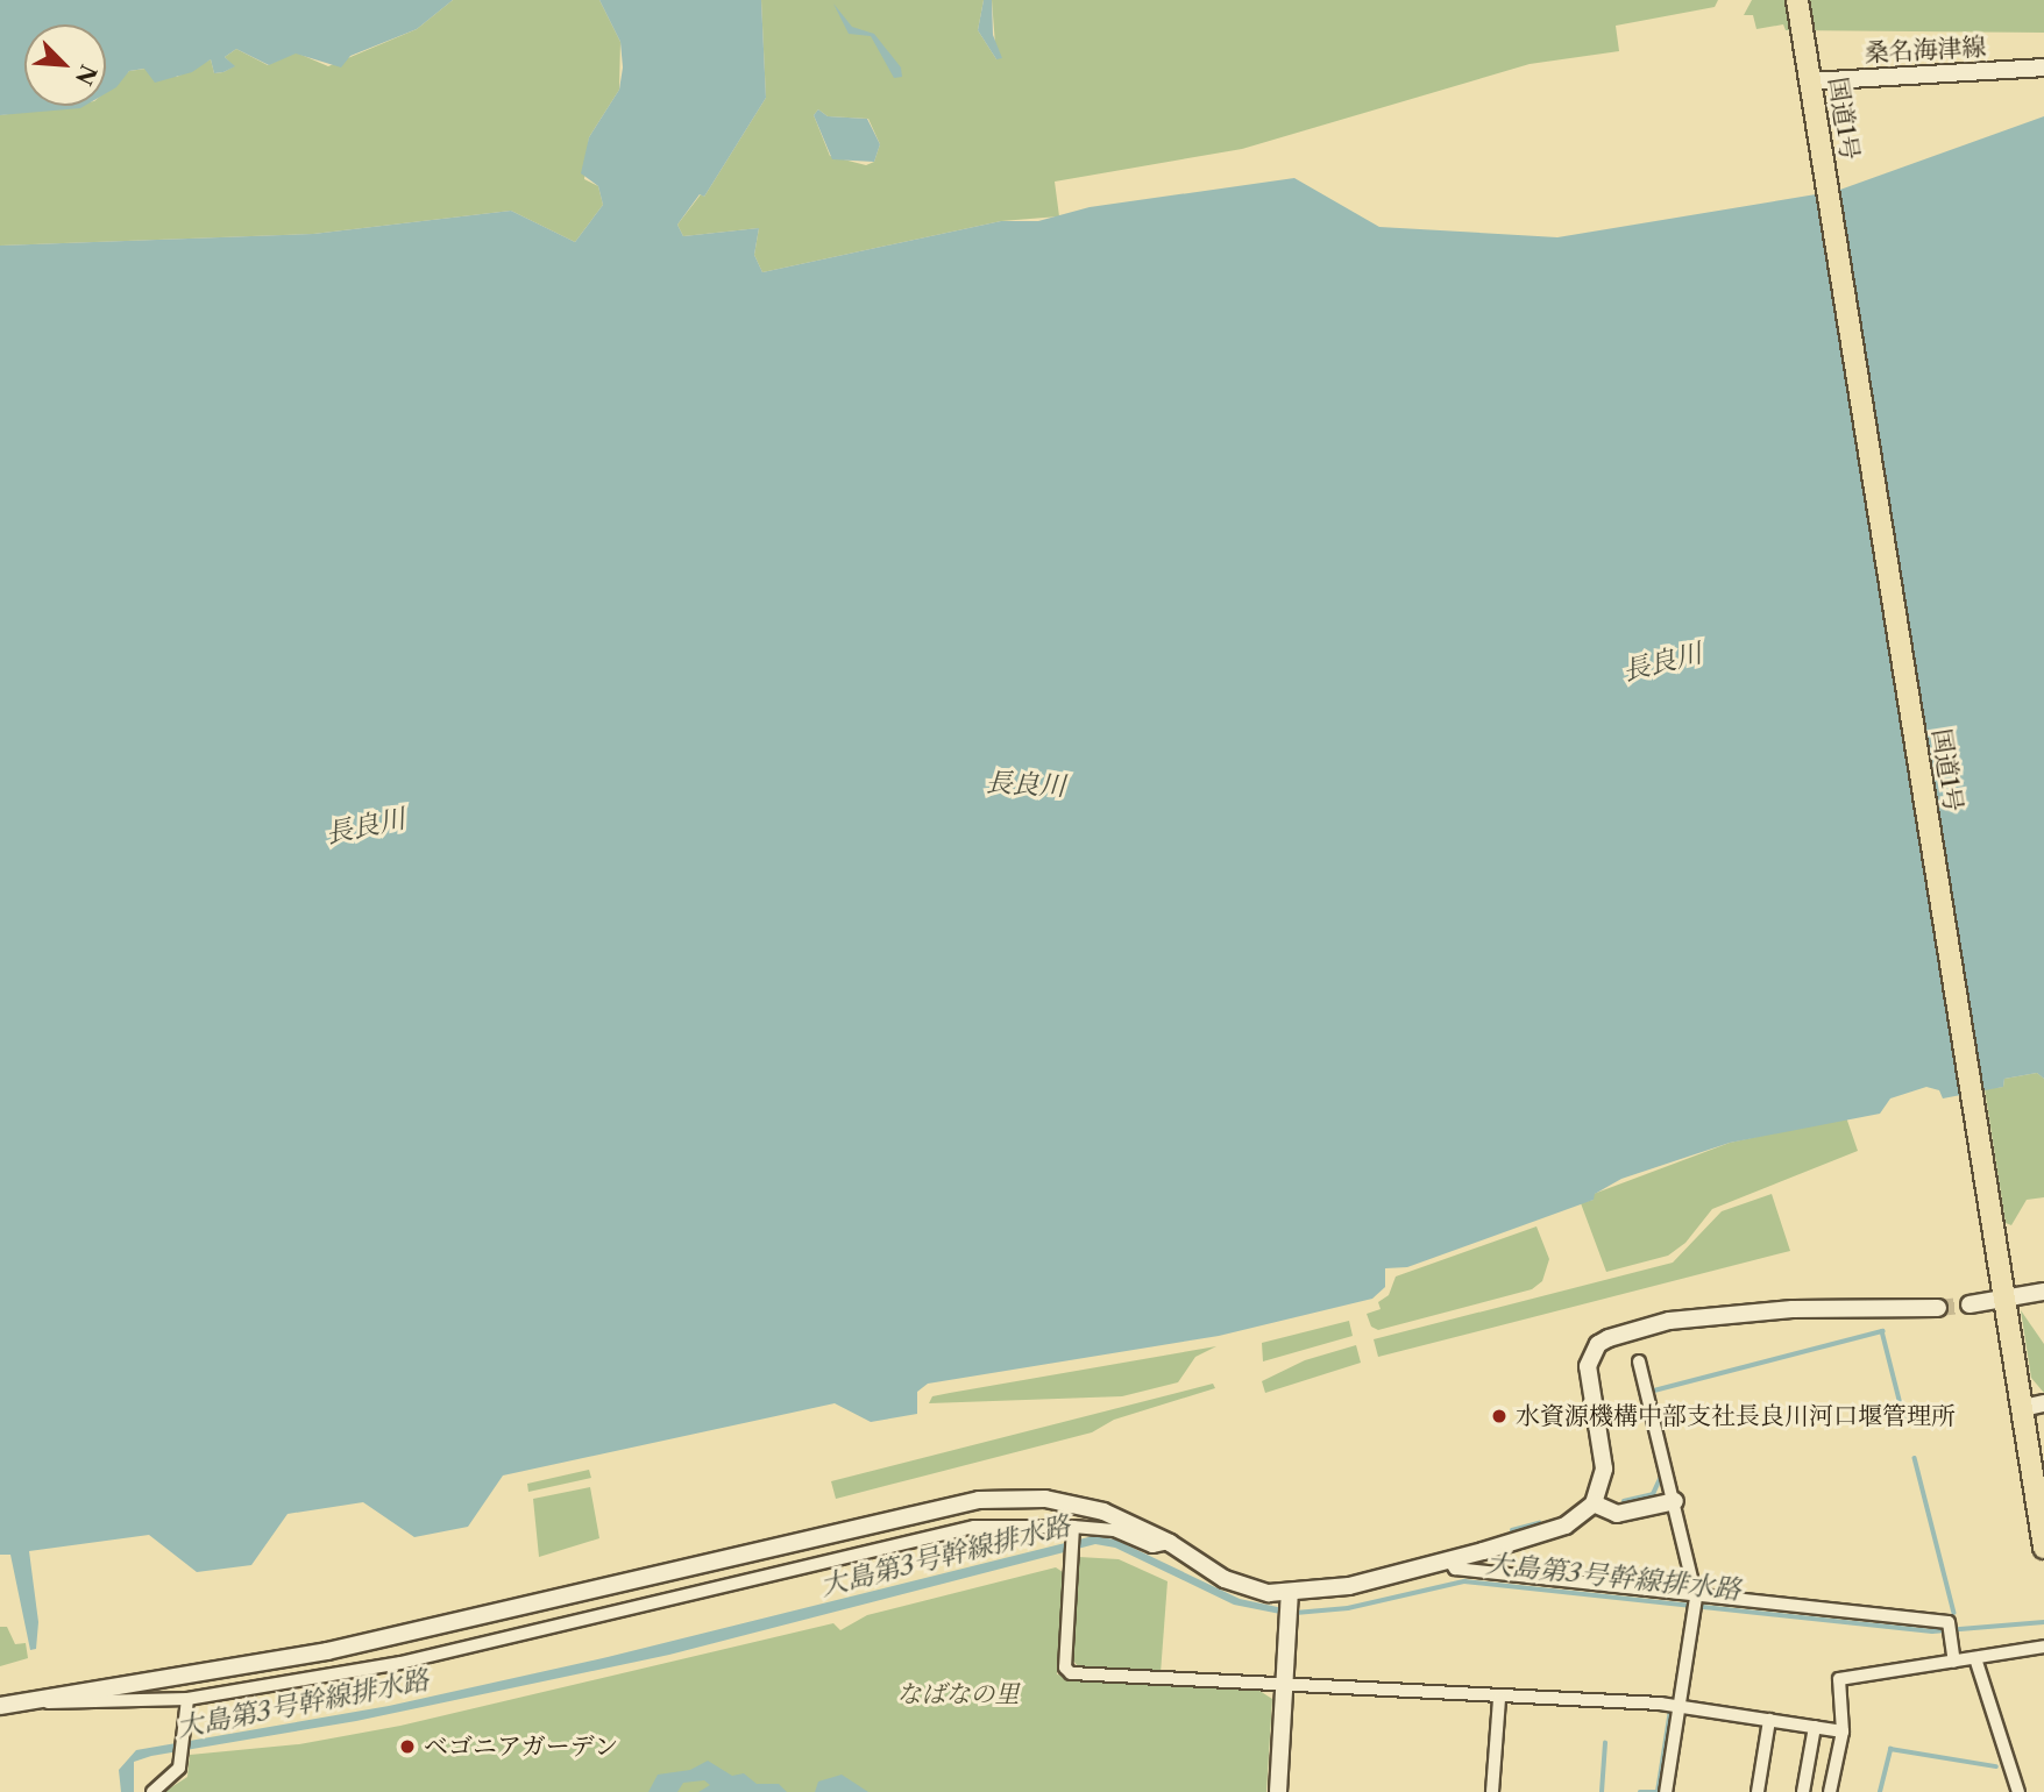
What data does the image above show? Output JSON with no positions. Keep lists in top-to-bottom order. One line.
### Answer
{"streets":{"highway":["国道1号"],"street":["桑名海津線"]},"crossings":[["桑名海津線","国道1号"]],"water":["長良川","大島第3号幹線排水路"],"parks":["なばなの里"],"places":["水資源機構中部支社長良川河口堰管理所","ベゴニアガーデン"],"north":"bottom right"}
